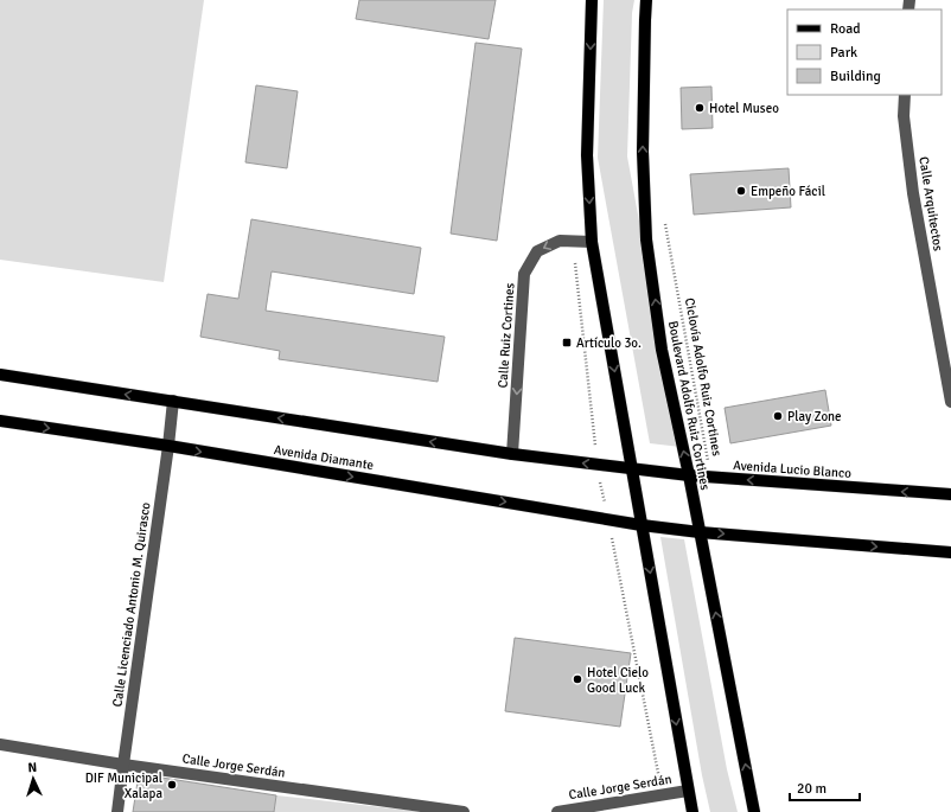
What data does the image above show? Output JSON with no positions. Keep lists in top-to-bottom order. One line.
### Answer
{"streets":{"main road":["Boulevard Adolfo Ruiz Cortines","Avenida Diamante","Avenida Lucio Blanco"],"street":["Calle Arquitectos","Calle Ruiz Cortines","Calle Licenciado Antonio M. Quirasco","Calle Jorge Serdán"],"path":["Ciclovía Adolfo Ruiz Cortines"]},"crossings":[["Ciclovía Adolfo Ruiz Cortines","Avenida Lucio Blanco"],["Boulevard Adolfo Ruiz Cortines","Avenida Lucio Blanco"],["Avenida Diamante","Calle Licenciado Antonio M. Quirasco"],["Calle Licenciado Antonio M. Quirasco","Calle Jorge Serdán"]],"one_way":["Calle Ruiz Cortines"],"places":{"other":["Hotel Museo","Empeño Fácil","Play Zone","Hotel Cielo Good Luck","DIF Municipal Xalapa"],"transit":["Artículo 3o."]},"legend":["Road","Park","Building"],"scale_bar":"20 m","north":"top"}
